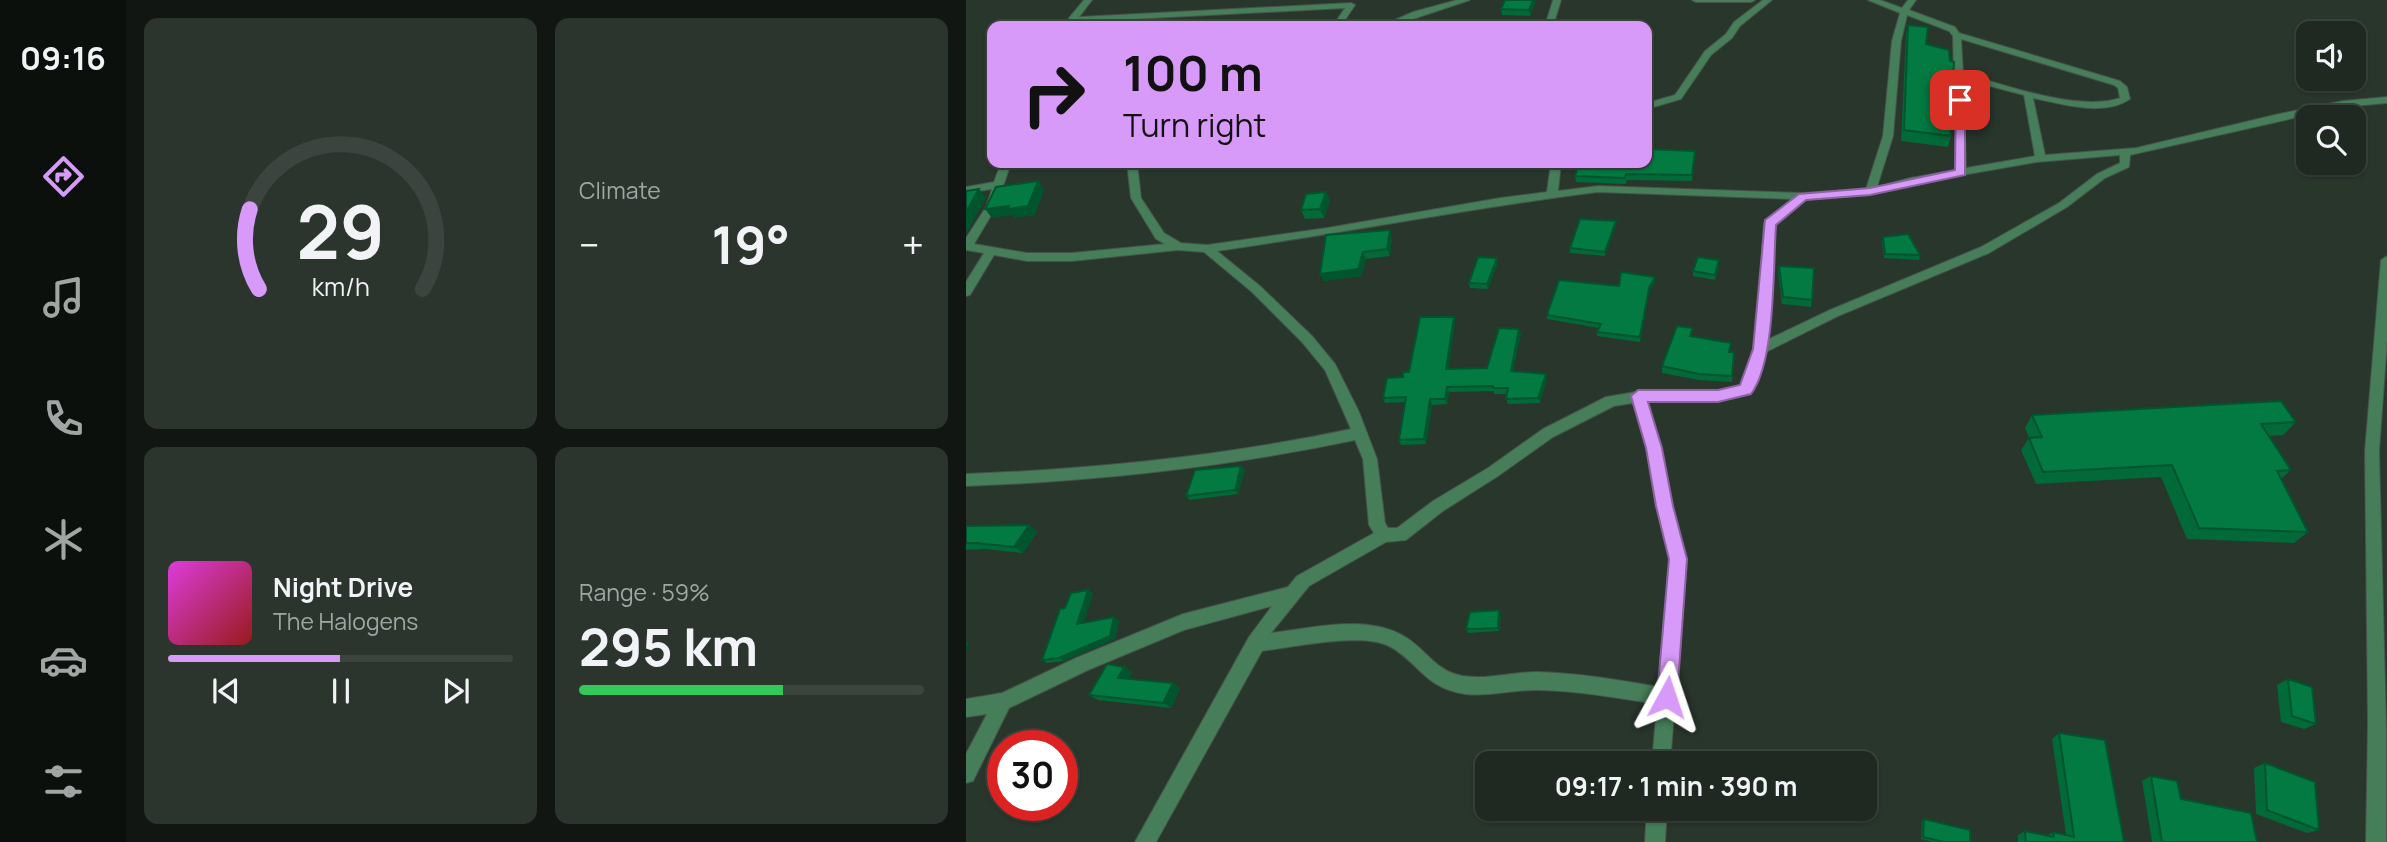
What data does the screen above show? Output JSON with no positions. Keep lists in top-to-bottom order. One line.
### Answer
{"page":{"tabs":"09:16","tile":["Climate",["Range · 59%","295 km"]],"turn":["100 m","Turn right"],"heat":["−","19°","+"],"song":["Night Drive","The Halogens"],"limit":"30","trip":"09:17 · 1 min · 390 m","gauge":["29","km/h"]}}
